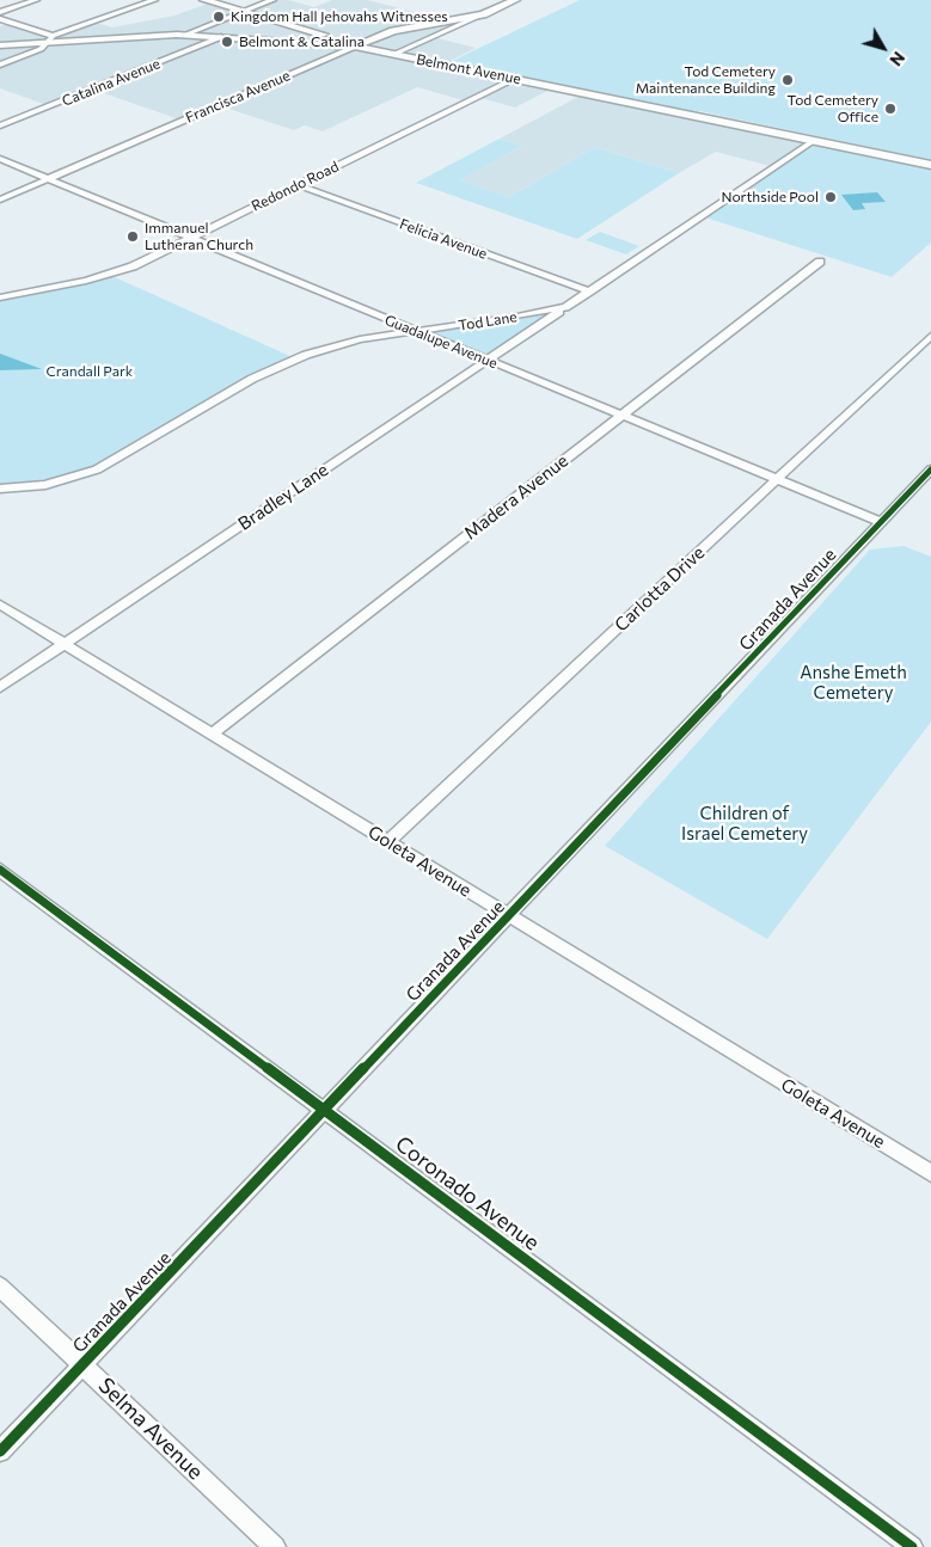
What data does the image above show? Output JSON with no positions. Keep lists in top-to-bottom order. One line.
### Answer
{"streets":{"main road":["Belmont Avenue"],"street":["Catalina Avenue","Francisca Avenue","Redondo Road","Felicia Avenue","Tod Lane","Guadalupe Avenue","Bradley Lane","Madera Avenue","Carlotta Drive","Granada Avenue","Goleta Avenue","Coronado Avenue","Selma Avenue"]},"crossings":[["Belmont Avenue","Catalina Avenue"],["Belmont Avenue","Francisca Avenue"],["Belmont Avenue","Redondo Road"],["Belmont Avenue","Tod Lane"],["Francisca Avenue","Guadalupe Avenue"],["Redondo Road","Felicia Avenue"],["Redondo Road","Guadalupe Avenue"],["Felicia Avenue","Tod Lane"],["Tod Lane","Guadalupe Avenue"],["Tod Lane","Bradley Lane"],["Guadalupe Avenue","Bradley Lane"],["Guadalupe Avenue","Madera Avenue"],["Guadalupe Avenue","Carlotta Drive"],["Guadalupe Avenue","Granada Avenue"],["Bradley Lane","Goleta Avenue"],["Madera Avenue","Goleta Avenue"],["Carlotta Drive","Goleta Avenue"],["Granada Avenue","Goleta Avenue"],["Granada Avenue","Coronado Avenue"],["Granada Avenue","Selma Avenue"]],"parks":["Crandall Park","Anshe Emeth Cemetery","Children of Israel Cemetery"],"places":["Kingdom Hall Jehovahs Witnesses","Belmont & Catalina","Tod Cemetery Maintenance Building","Tod Cemetery Office","Northside Pool","Immanuel Lutheran Church"],"north":"bottom right"}
